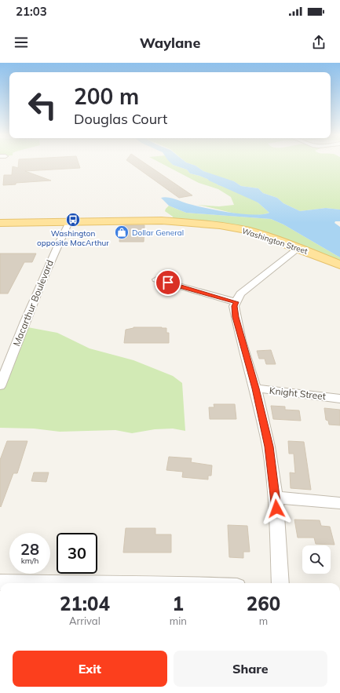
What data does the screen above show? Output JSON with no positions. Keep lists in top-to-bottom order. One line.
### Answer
{"streets":{"main road":["Washington Street"],"street":["Macarthur Boulevard","Knight Street"]},"crossings":[["Washington Street","Macarthur Boulevard"]],"places":{"bus stop":["Washington opposite MacArthur"],"shop":["Dollar General"]},"page":{"status":"21:03","header":"Waylane","turn":["200 m","Douglas Court"],"speed":"28 km/h","limit":"30","eta":["21:04","Arrival","1","min","260","m"],"buttons":["Exit","Share"]}}
